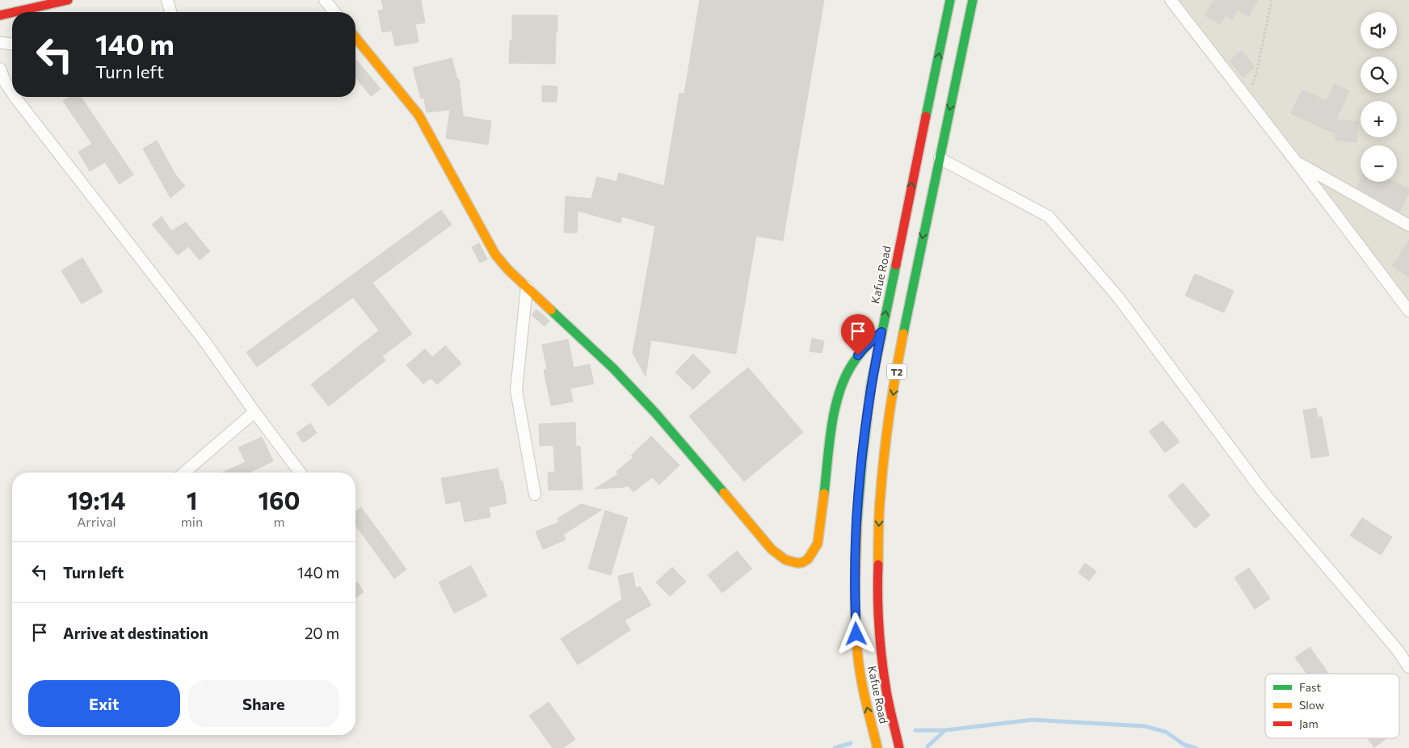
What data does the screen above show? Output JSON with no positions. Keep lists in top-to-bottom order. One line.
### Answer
{"streets":{"main road":["Kafue Road","T2"]},"legend":["Fast","Slow","Jam"],"page":{"map_buttons":["+","−"],"turn":["140 m","Turn left"],"eta":["19:14","Arrival","1","min","160","m"],"list":[{"name":"Turn left","value":"140 m"},{"name":"Arrive at destination","value":"20 m"}],"buttons":["Exit","Share"]}}
